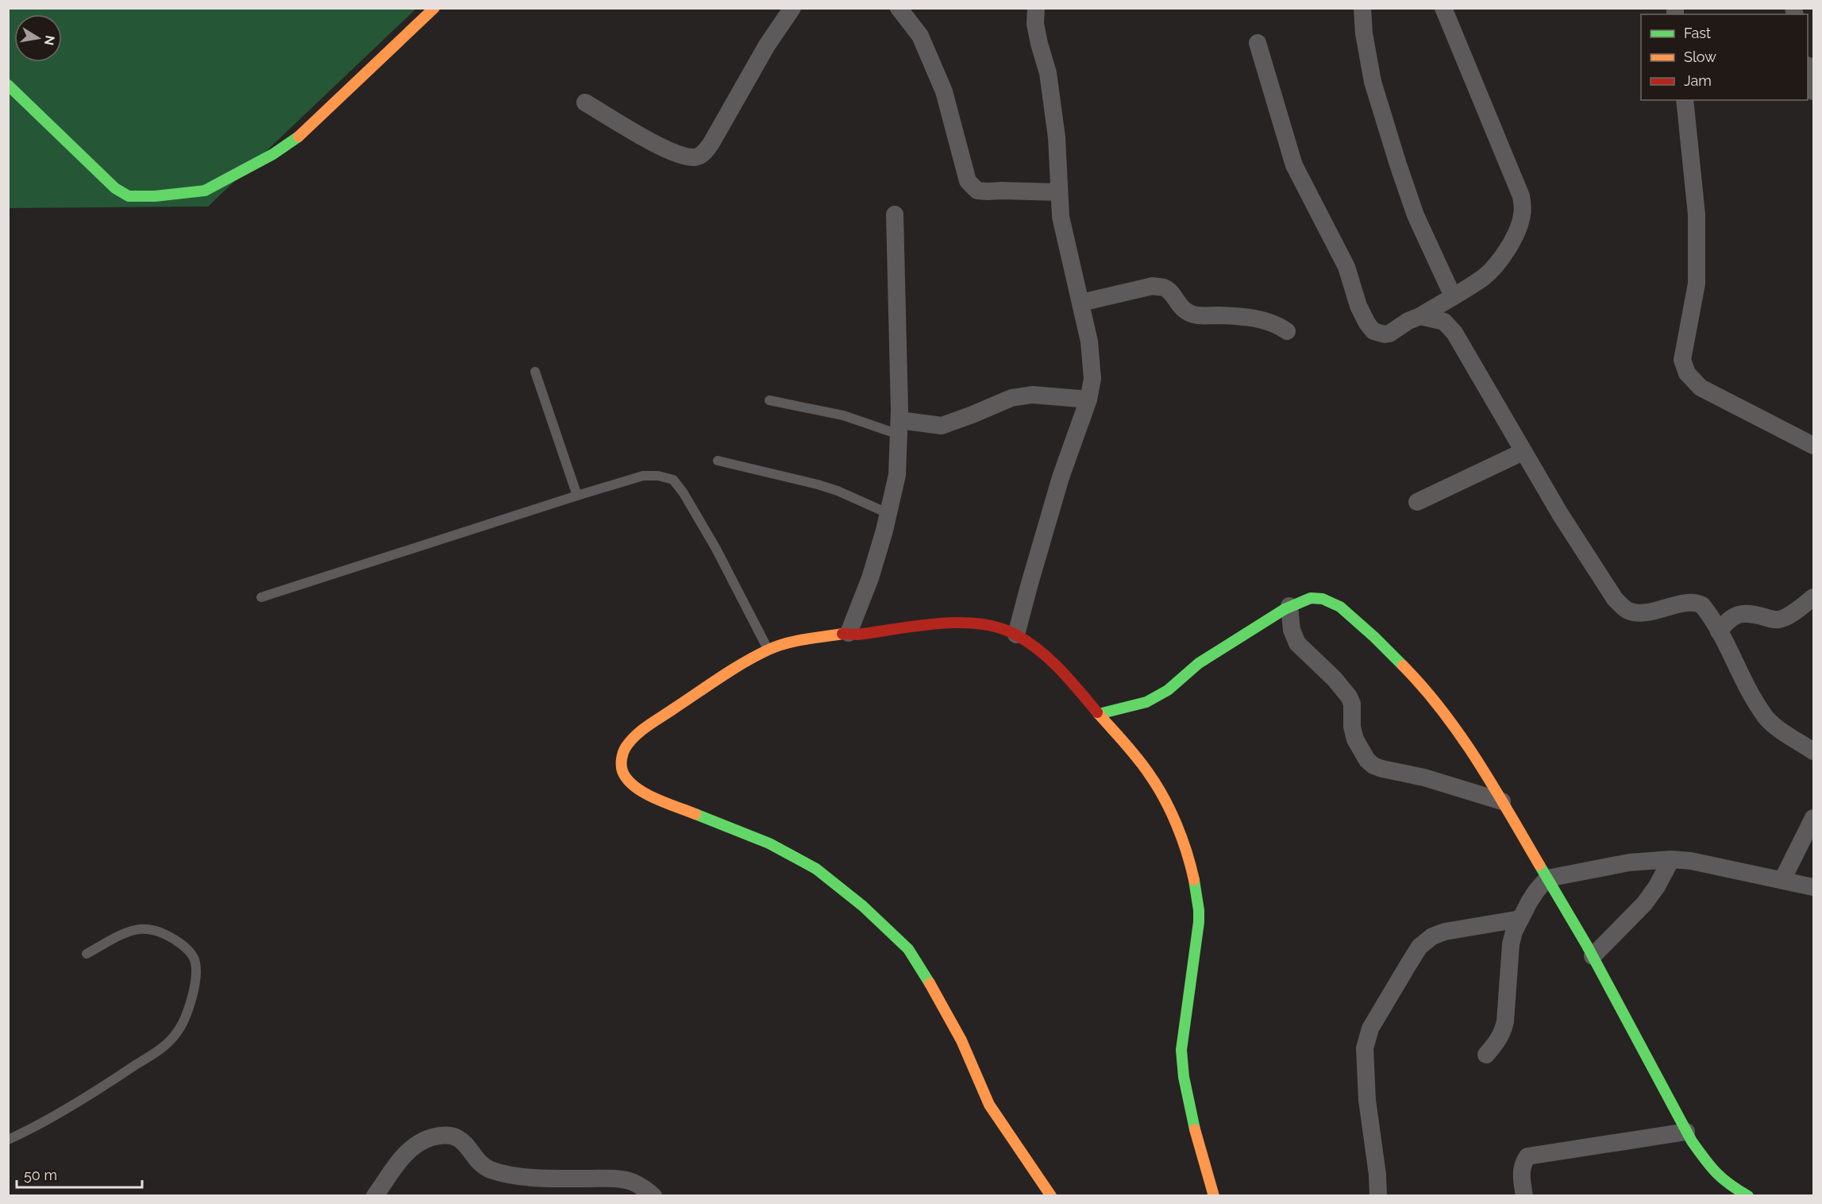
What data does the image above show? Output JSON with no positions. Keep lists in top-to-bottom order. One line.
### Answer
{"legend":["Fast","Slow","Jam"],"scale_bar":"50 m","north":"right"}
